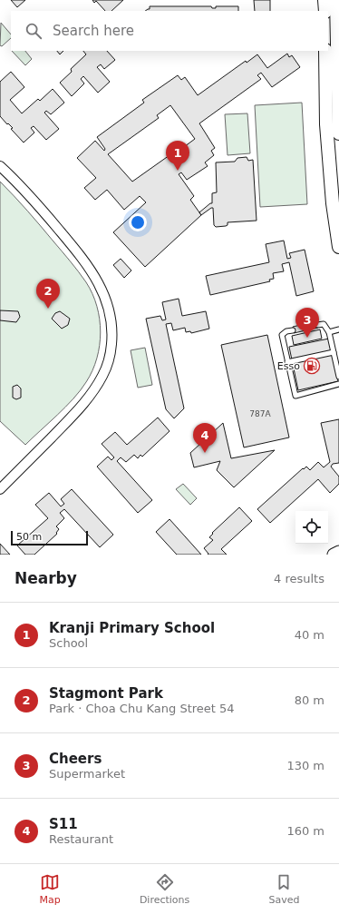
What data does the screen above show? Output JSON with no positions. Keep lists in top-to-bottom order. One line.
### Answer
{"places":{"fuel station":["Esso"]},"house_numbers":["787A"],"scale_bar":"50 m","page":{"search":"Search here","pins":["1","2","3","4"],"scale":"50 m","heading":["Nearby","4 results"],"list":[{"mark":"1","name":"Kranji Primary School","note":"School","value":"40 m"},{"mark":"2","name":"Stagmont Park","note":"Park · Choa Chu Kang Street 54","value":"80 m"},{"mark":"3","name":"Cheers","note":"Supermarket","value":"130 m"},{"mark":"4","name":"S11","note":"Restaurant","value":"160 m"}],"nav":["Map","Directions","Saved"]}}
